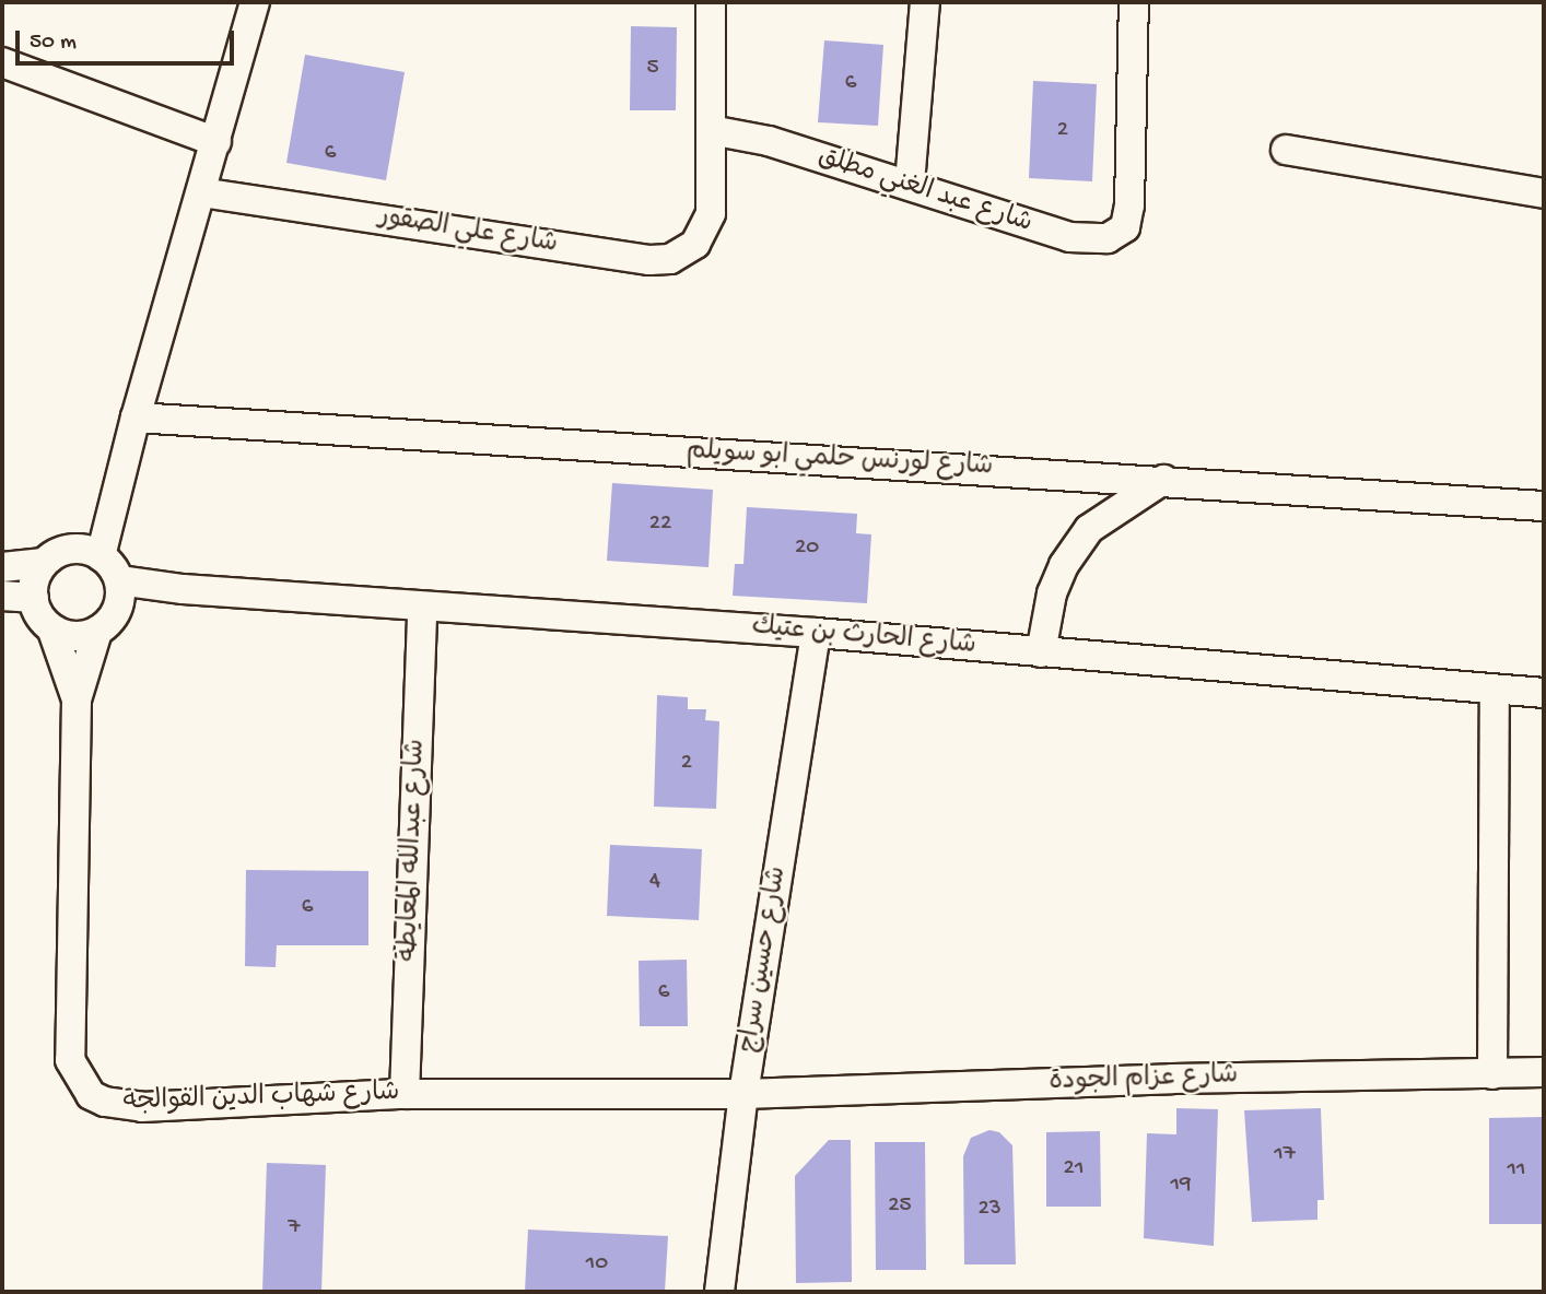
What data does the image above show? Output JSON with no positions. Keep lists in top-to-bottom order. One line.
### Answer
{"streets":{"street":["شارع عبد الغني مطلق","شارع علي الصقور","شارع لورنس حلمي ابو سويلم","شارع الحارث بن عتيك","شارع عبدالله المعايطة","شارع حسين سراج","شارع عزام الجودة","شارع شهاب الدين الفوالجة"]},"crossings":[["شارع عبد الغني مطلق","شارع علي الصقور"],["شارع الحارث بن عتيك","شارع عبدالله المعايطة"],["شارع الحارث بن عتيك","شارع حسين سراج"],["شارع الحارث بن عتيك","شارع شهاب الدين الفوالجة"],["شارع عبدالله المعايطة","شارع شهاب الدين الفوالجة"],["شارع حسين سراج","شارع عزام الجودة"],["شارع حسين سراج","شارع شهاب الدين الفوالجة"],["شارع عزام الجودة","شارع شهاب الدين الفوالجة"]],"house_numbers":["5","6","2","6","22","20","2","4","6","6","17","21","11","19","25","23","7","10"],"scale_bar":"50 m"}
